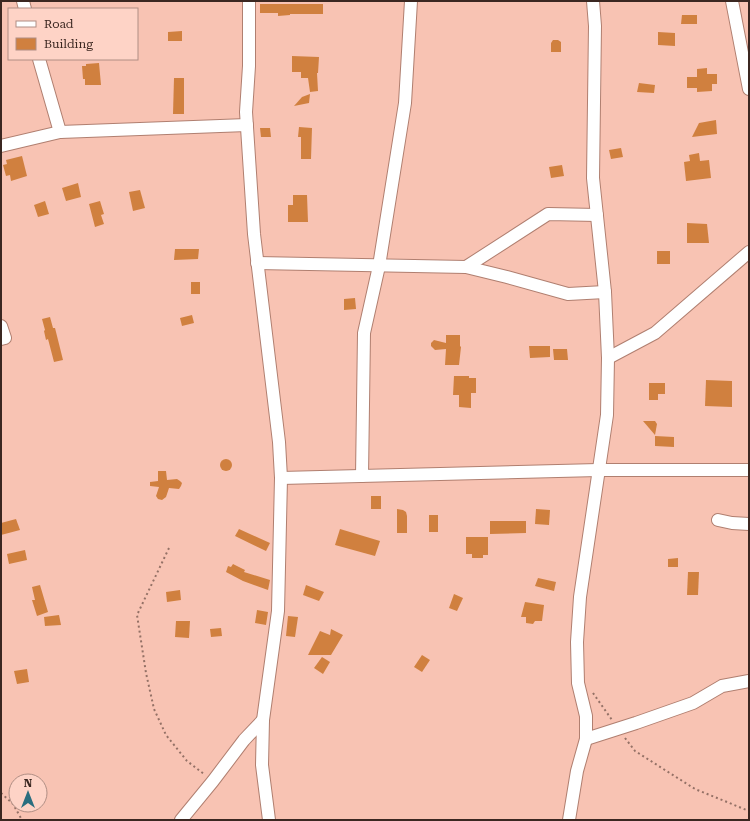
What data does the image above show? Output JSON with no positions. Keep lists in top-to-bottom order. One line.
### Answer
{"legend":["Road","Building"],"north":"top"}
